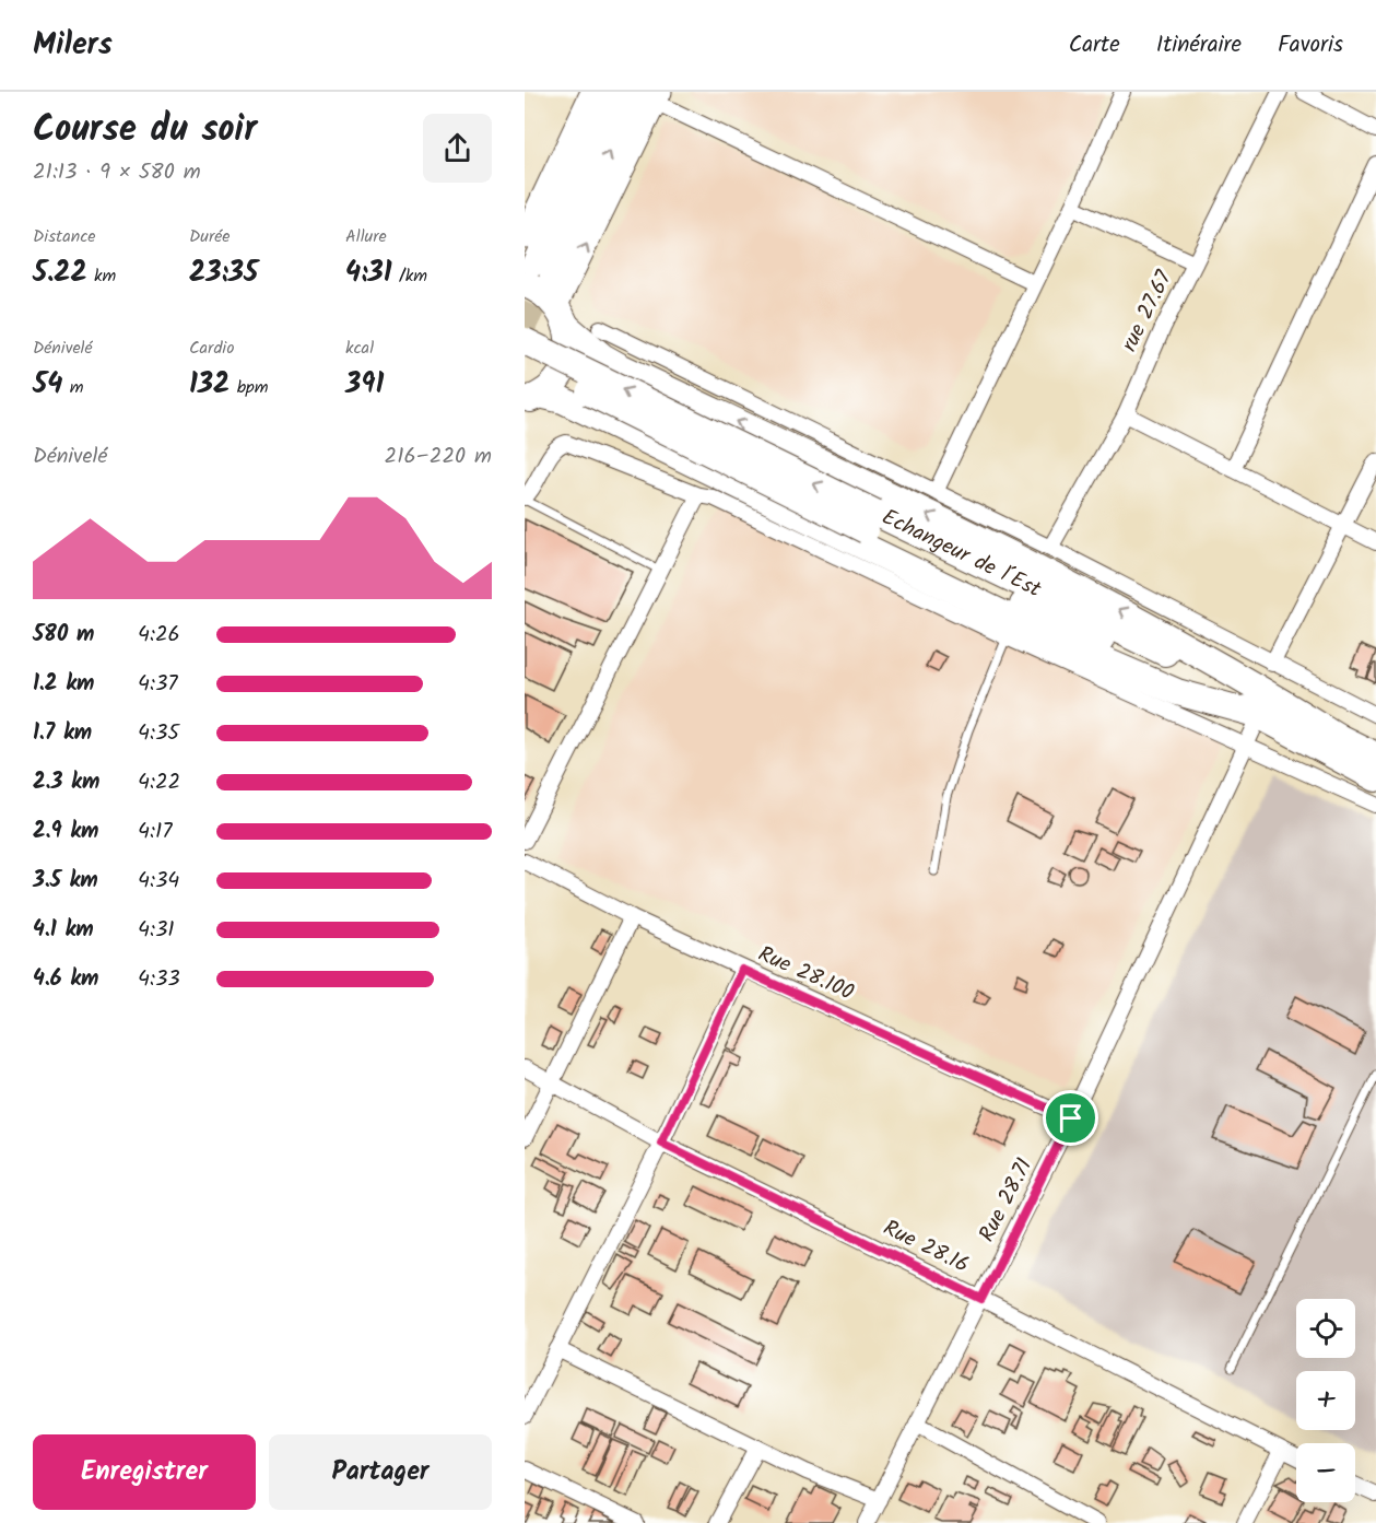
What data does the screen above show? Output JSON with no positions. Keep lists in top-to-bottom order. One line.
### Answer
{"streets":{"highway":["Echangeur de l´Est"],"street":["rue 27.67","Rue 28.100","Rue 28.71","Rue 28.16"]},"crossings":[["Echangeur de l´Est","Rue 28.71"],["Rue 28.100","Rue 28.71"],["Rue 28.71","Rue 28.16"]],"page":{"header":"Milers","nav":["Carte","Itinéraire","Favoris"],"heading":["Course du soir","21:13 · 9 × 580 m"],"stats":[["Distance","5.22 km"],["Durée","23:35"],["Allure","4:31 /km"],["Dénivelé","54 m"],["Cardio","132 bpm"],["kcal","391"]],"chart":["Dénivelé","216–220 m"],"list":[{"name":"580 m","note":"4:26"},{"name":"1.2 km","note":"4:37"},{"name":"1.7 km","note":"4:35"},{"name":"2.3 km","note":"4:22"},{"name":"2.9 km","note":"4:17"},{"name":"3.5 km","note":"4:34"},{"name":"4.1 km","note":"4:31"},{"name":"4.6 km","note":"4:33"}],"map_buttons":["+","−"],"buttons":["Enregistrer","Partager"]}}
